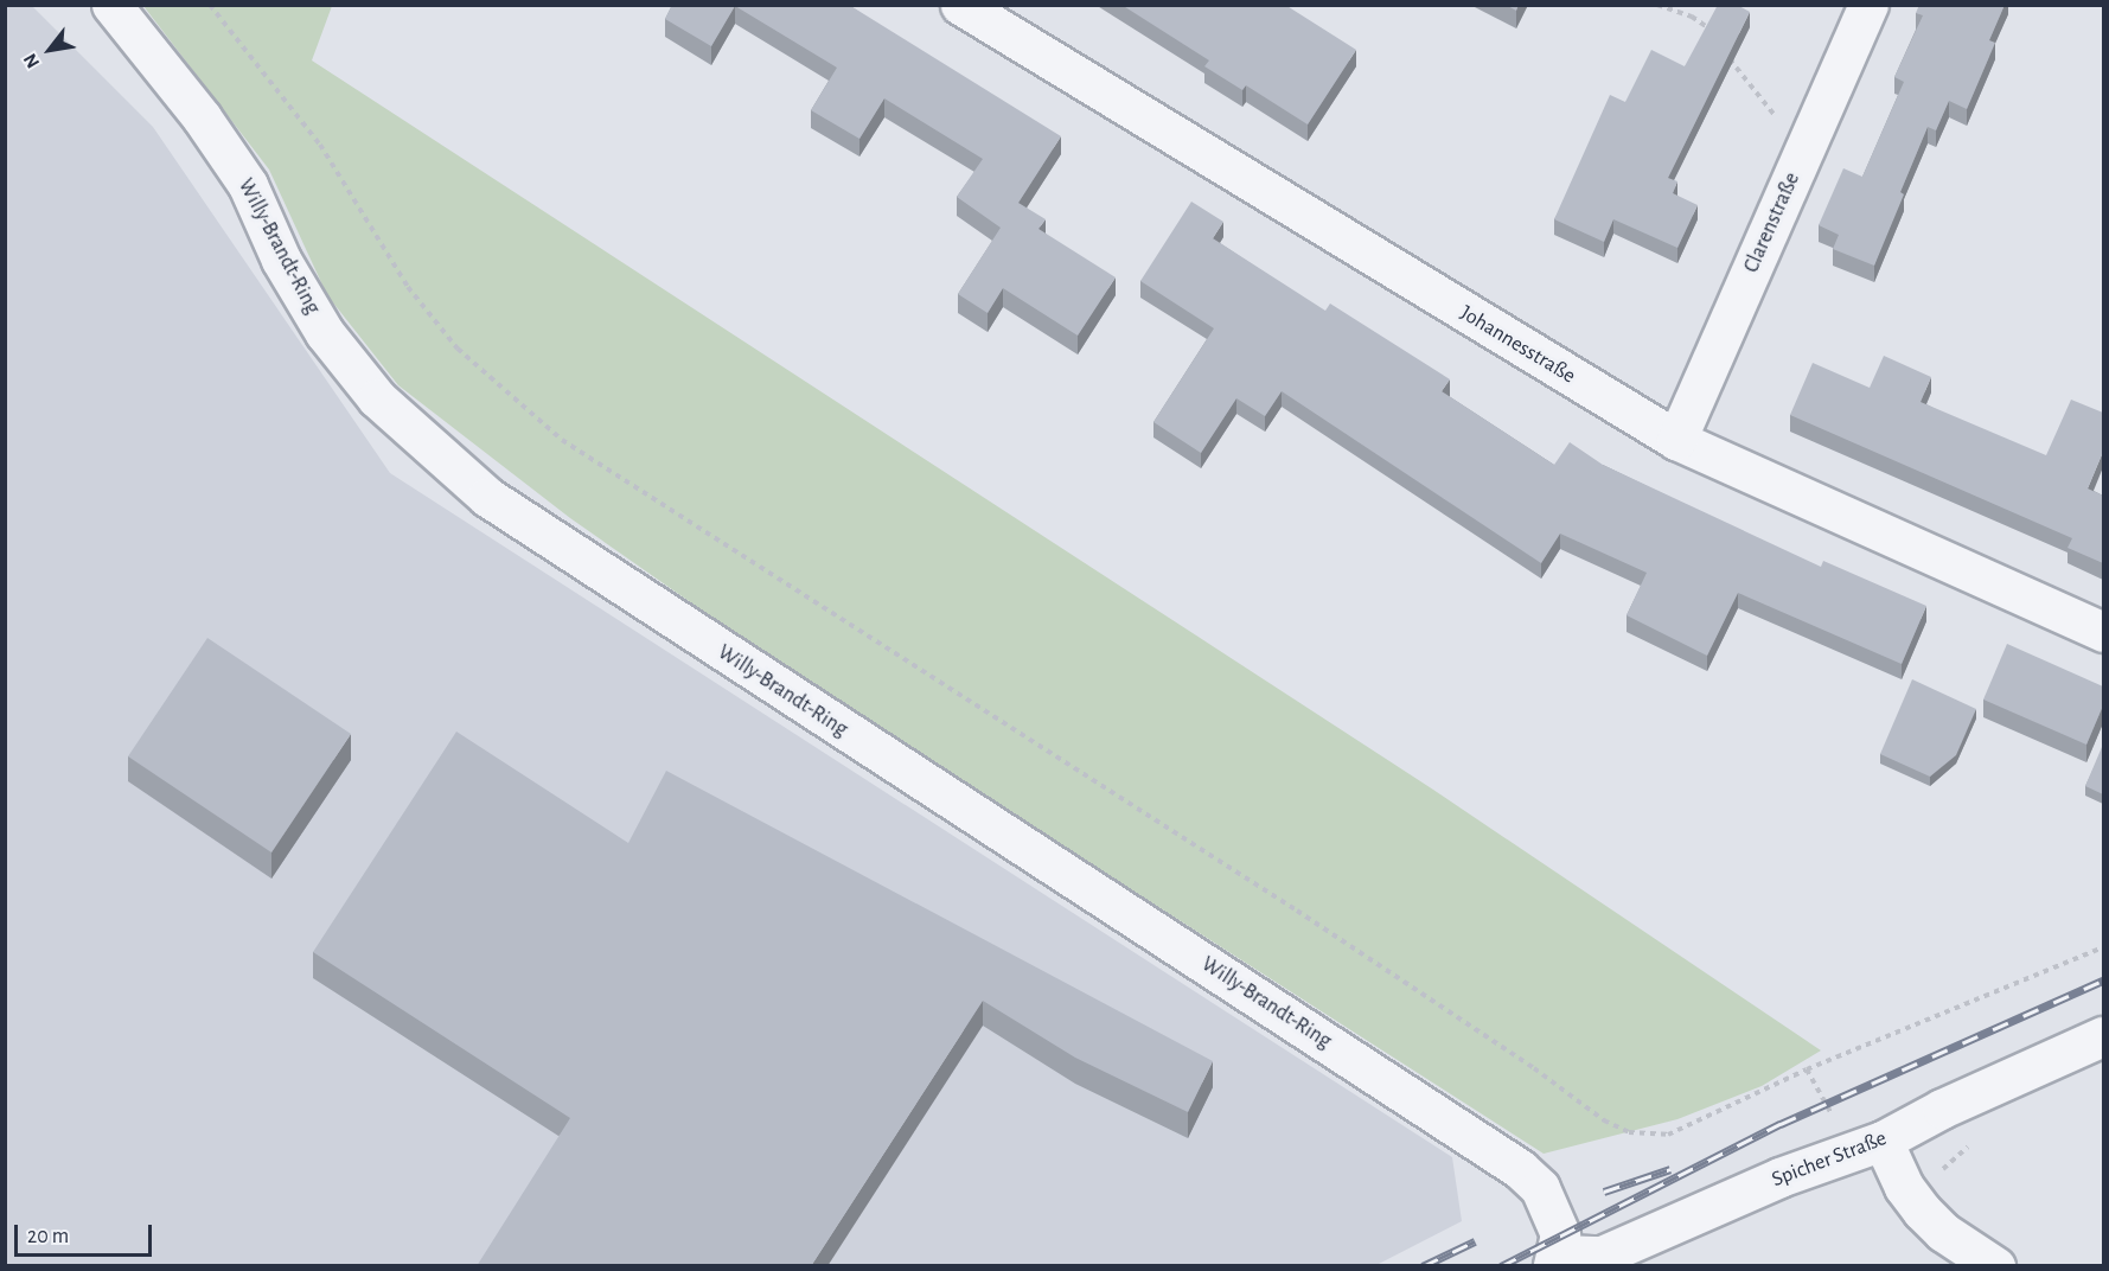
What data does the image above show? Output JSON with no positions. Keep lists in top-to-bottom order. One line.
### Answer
{"streets":{"street":["Clarenstraße","Willy-Brandt-Ring","Johannesstraße","Spicher Straße"]},"crossings":[["Clarenstraße","Johannesstraße"],["Willy-Brandt-Ring","Spicher Straße"]],"scale_bar":"20 m","north":"bottom left"}
